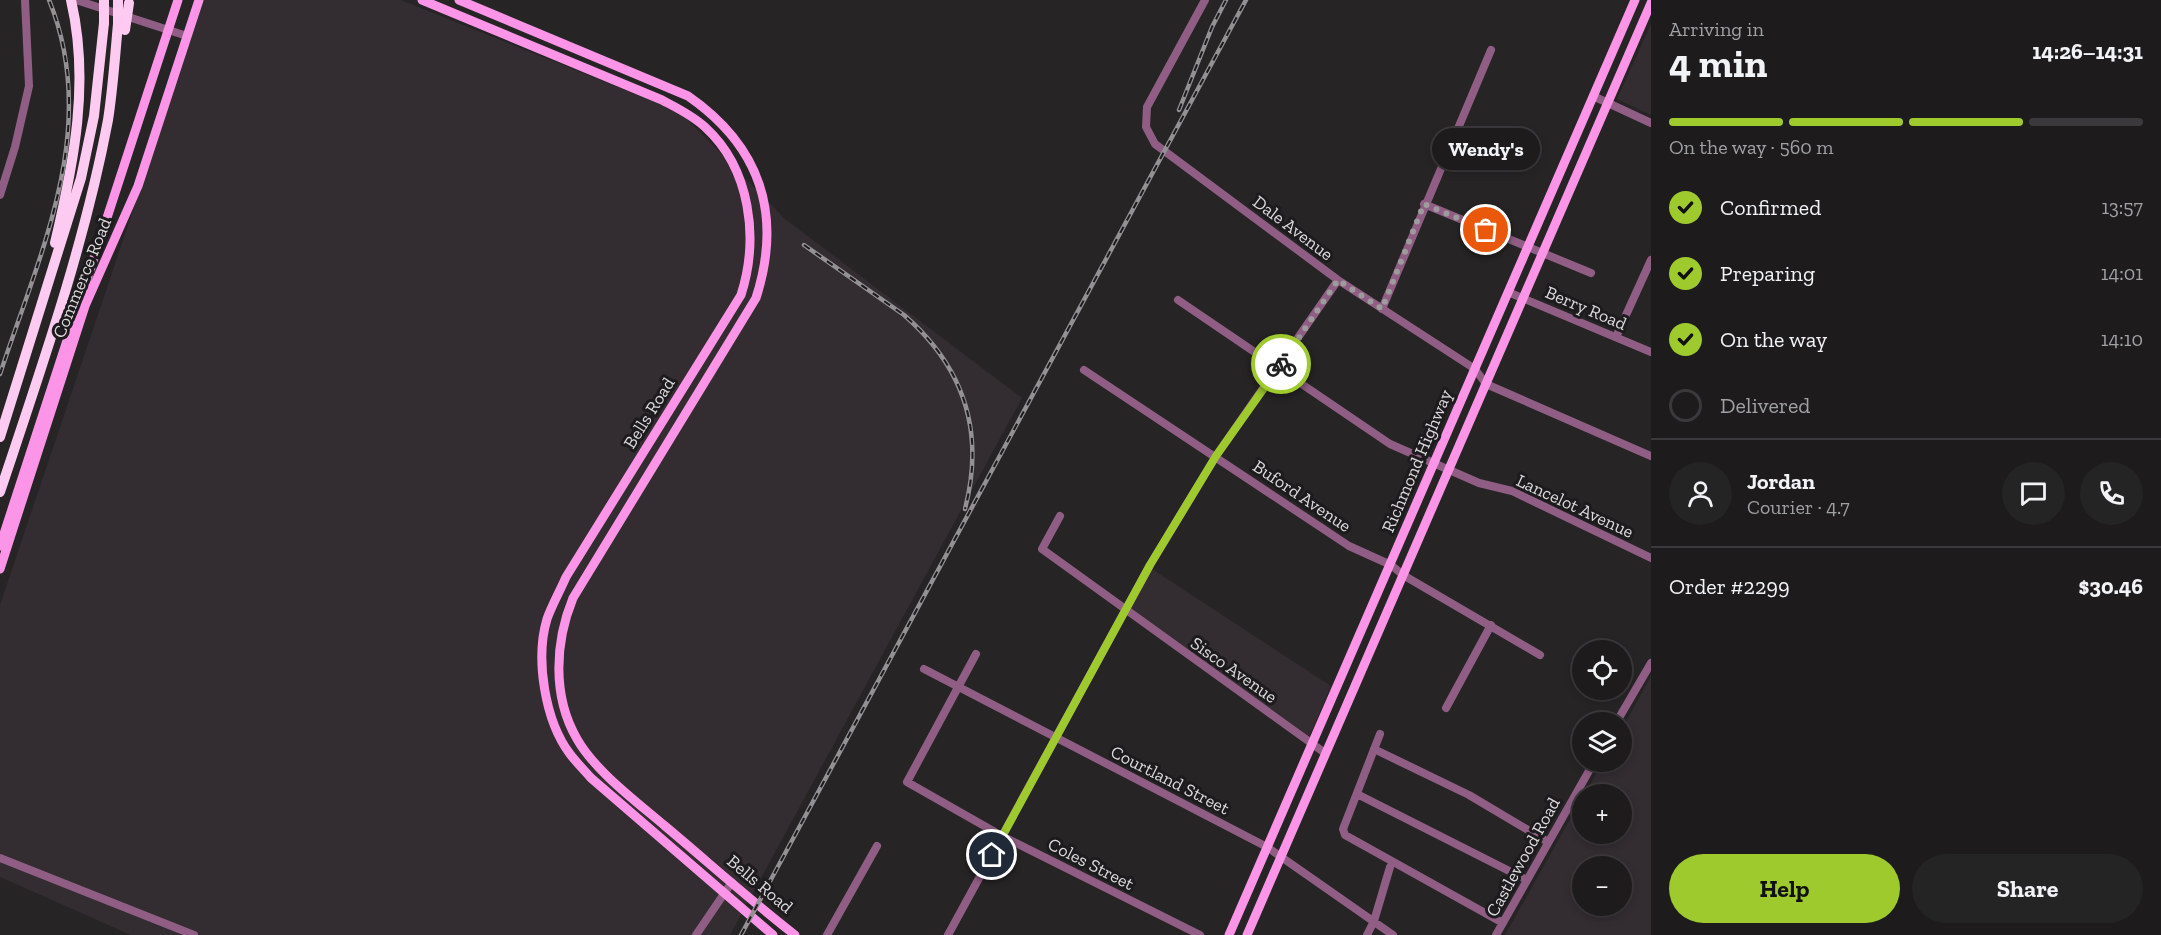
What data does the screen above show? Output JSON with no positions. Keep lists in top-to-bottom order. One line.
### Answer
{"streets":{"main road":["Commerce Road","Bells Road","Richmond Highway"],"street":["Dale Avenue","Berry Road","Buford Avenue","Lancelot Avenue","Sisco Avenue","Courtland Street","Castlewood Road","Coles Street"]},"crossings":[["Dale Avenue","Richmond Highway"],["Berry Road","Richmond Highway"],["Richmond Highway","Buford Avenue"],["Richmond Highway","Lancelot Avenue"],["Richmond Highway","Sisco Avenue"],["Richmond Highway","Courtland Street"],["Courtland Street","Coles Street"]],"places":["Wendy's"],"page":{"heading":["4 min","Arriving in","14:26–14:31"],"panel":["Jordan","Courier · 4.7","Order #2299","$30.46"],"bar":"On the way · 560 m","bubble":"Wendy's","list":[["Confirmed","13:57"],["Preparing","14:01"],["On the way","14:10"],"Delivered"],"map_buttons":["+","−"],"buttons":["Help","Share"]}}
